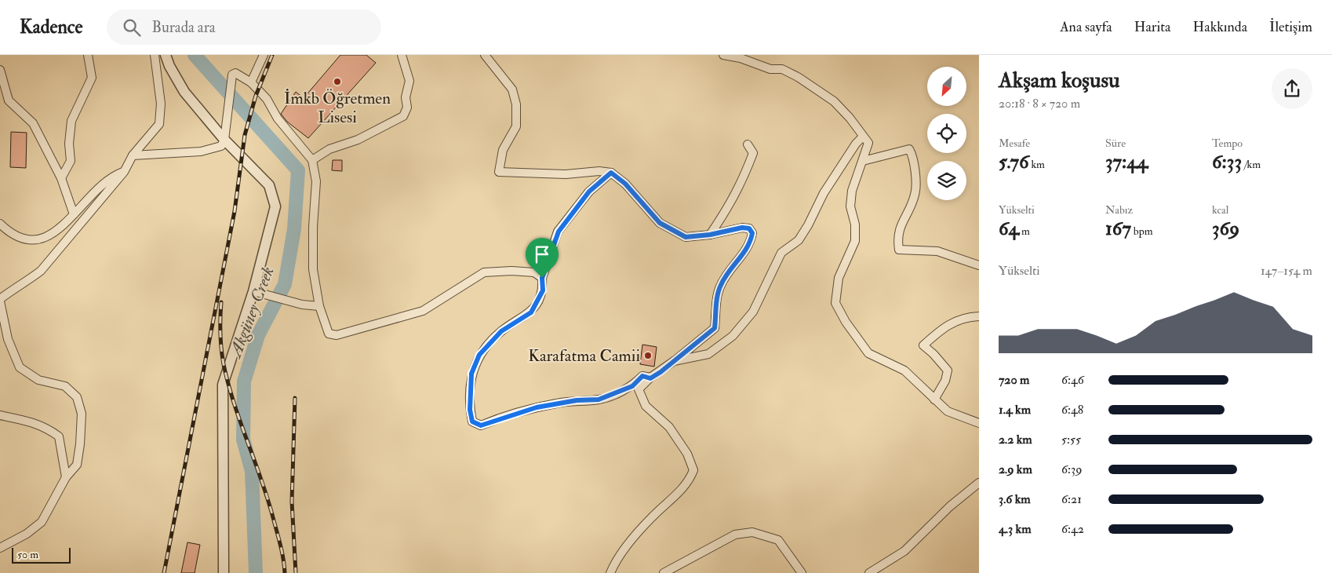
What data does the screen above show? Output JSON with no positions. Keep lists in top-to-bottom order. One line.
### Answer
{"water":["Akgüney Creek"],"places":["İmkb Öğretmen Lisesi","Karafatma Camii"],"scale_bar":"50 m","north":"bottom left","page":{"header":"Kadence","search":"Burada ara","nav":["Ana sayfa","Harita","Hakkında","İletişim"],"heading":["Akşam koşusu","20:18 · 8 × 720 m"],"stats":[["Mesafe","5.76 km"],["Süre","37:44"],["Tempo","6:33 /km"],["Yükselti","64 m"],["Nabız","167 bpm"],["kcal","369"]],"chart":["Yükselti","147–154 m"],"list":[{"name":"720 m","note":"6:46"},{"name":"1.4 km","note":"6:48"},{"name":"2.2 km","note":"5:55"},{"name":"2.9 km","note":"6:39"},{"name":"3.6 km","note":"6:21"},{"name":"4.3 km","note":"6:42"}],"scale":"50 m"}}
